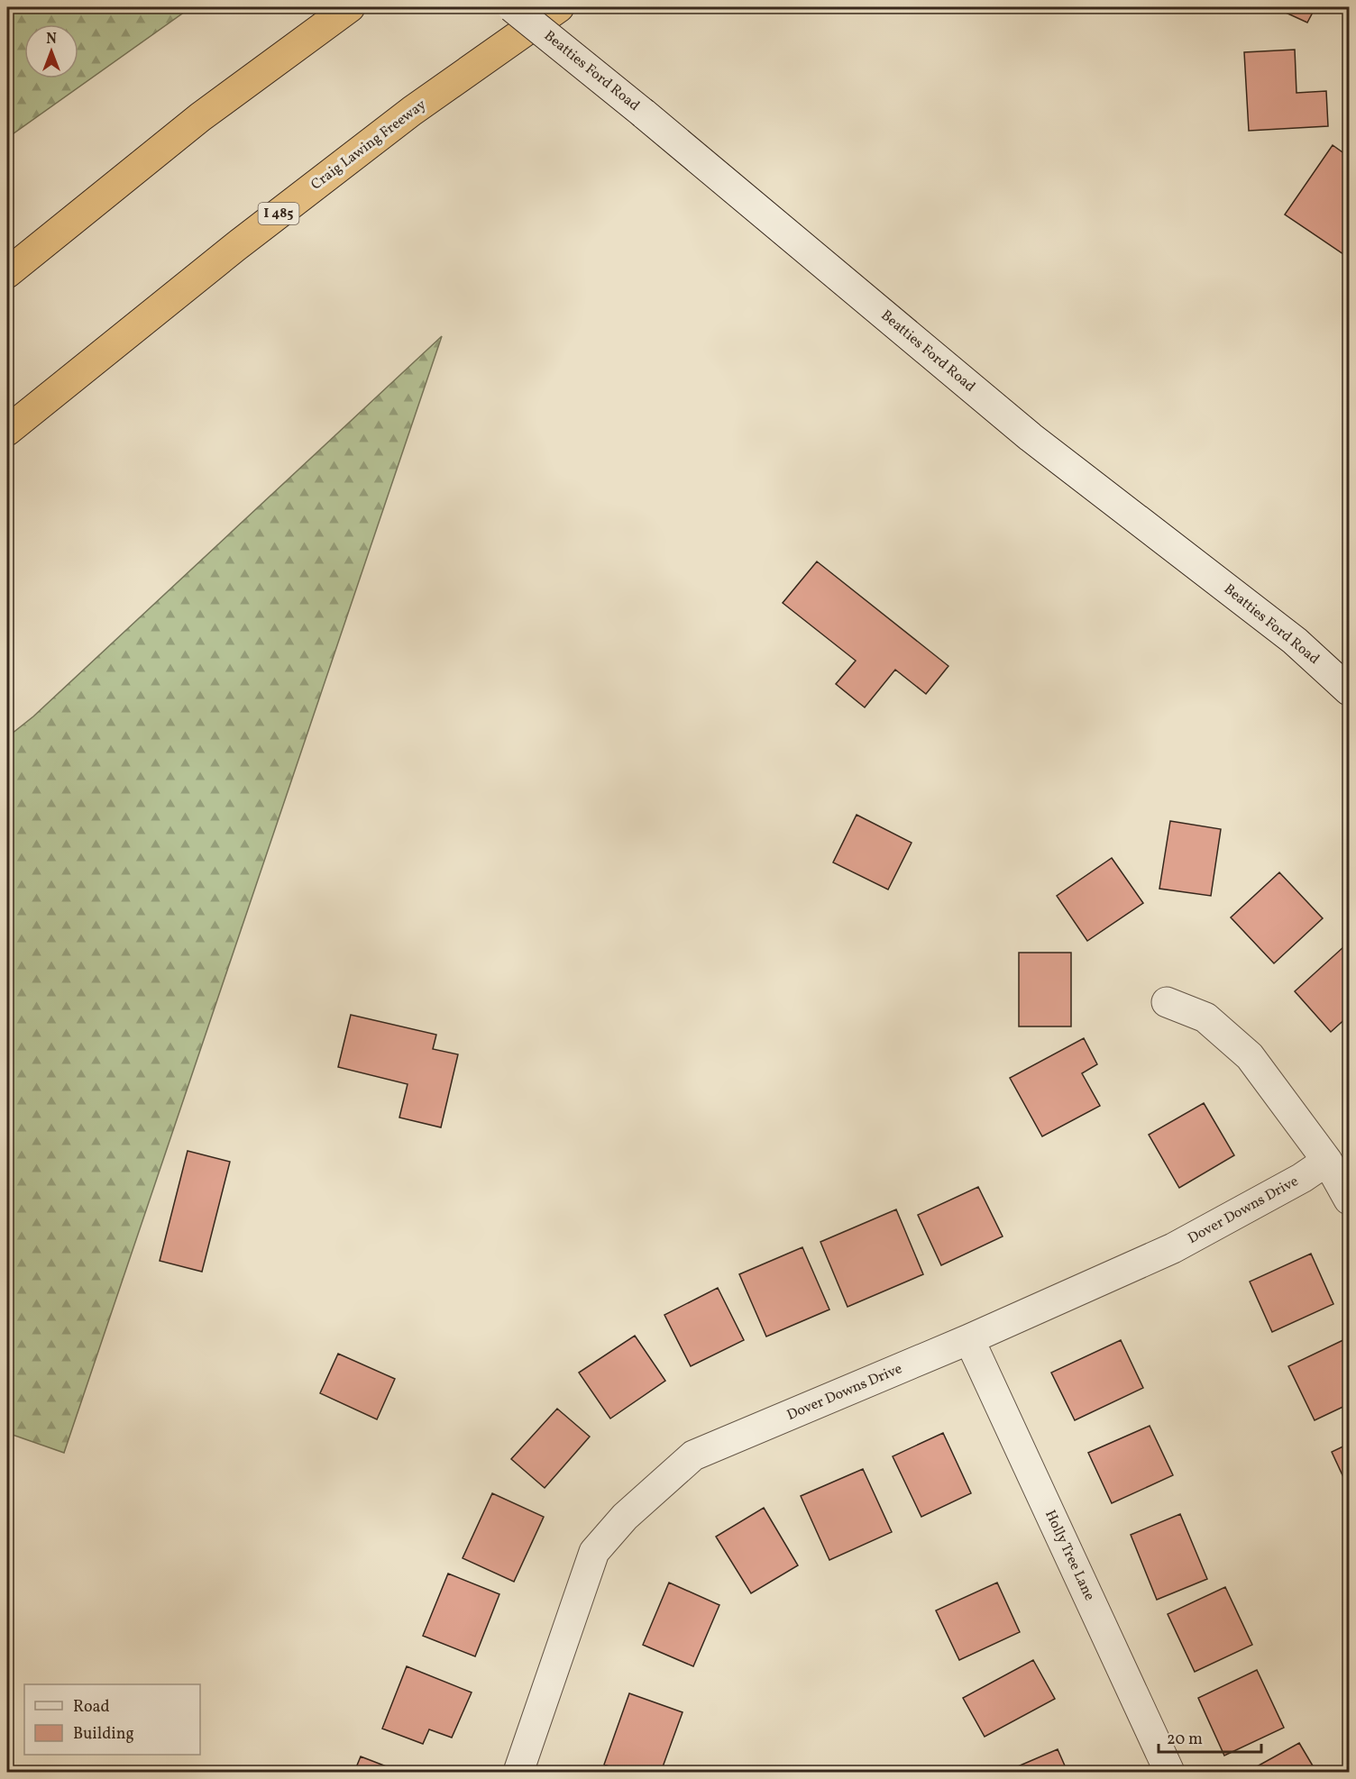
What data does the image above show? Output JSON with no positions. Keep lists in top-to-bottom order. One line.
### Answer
{"streets":{"highway":["Craig Lawing Freeway","I 485"],"street":["Beatties Ford Road","Dover Downs Drive","Holly Tree Lane"]},"crossings":[["Dover Downs Drive","Holly Tree Lane"]],"legend":["Road","Building"],"scale_bar":"20 m","north":"top"}
